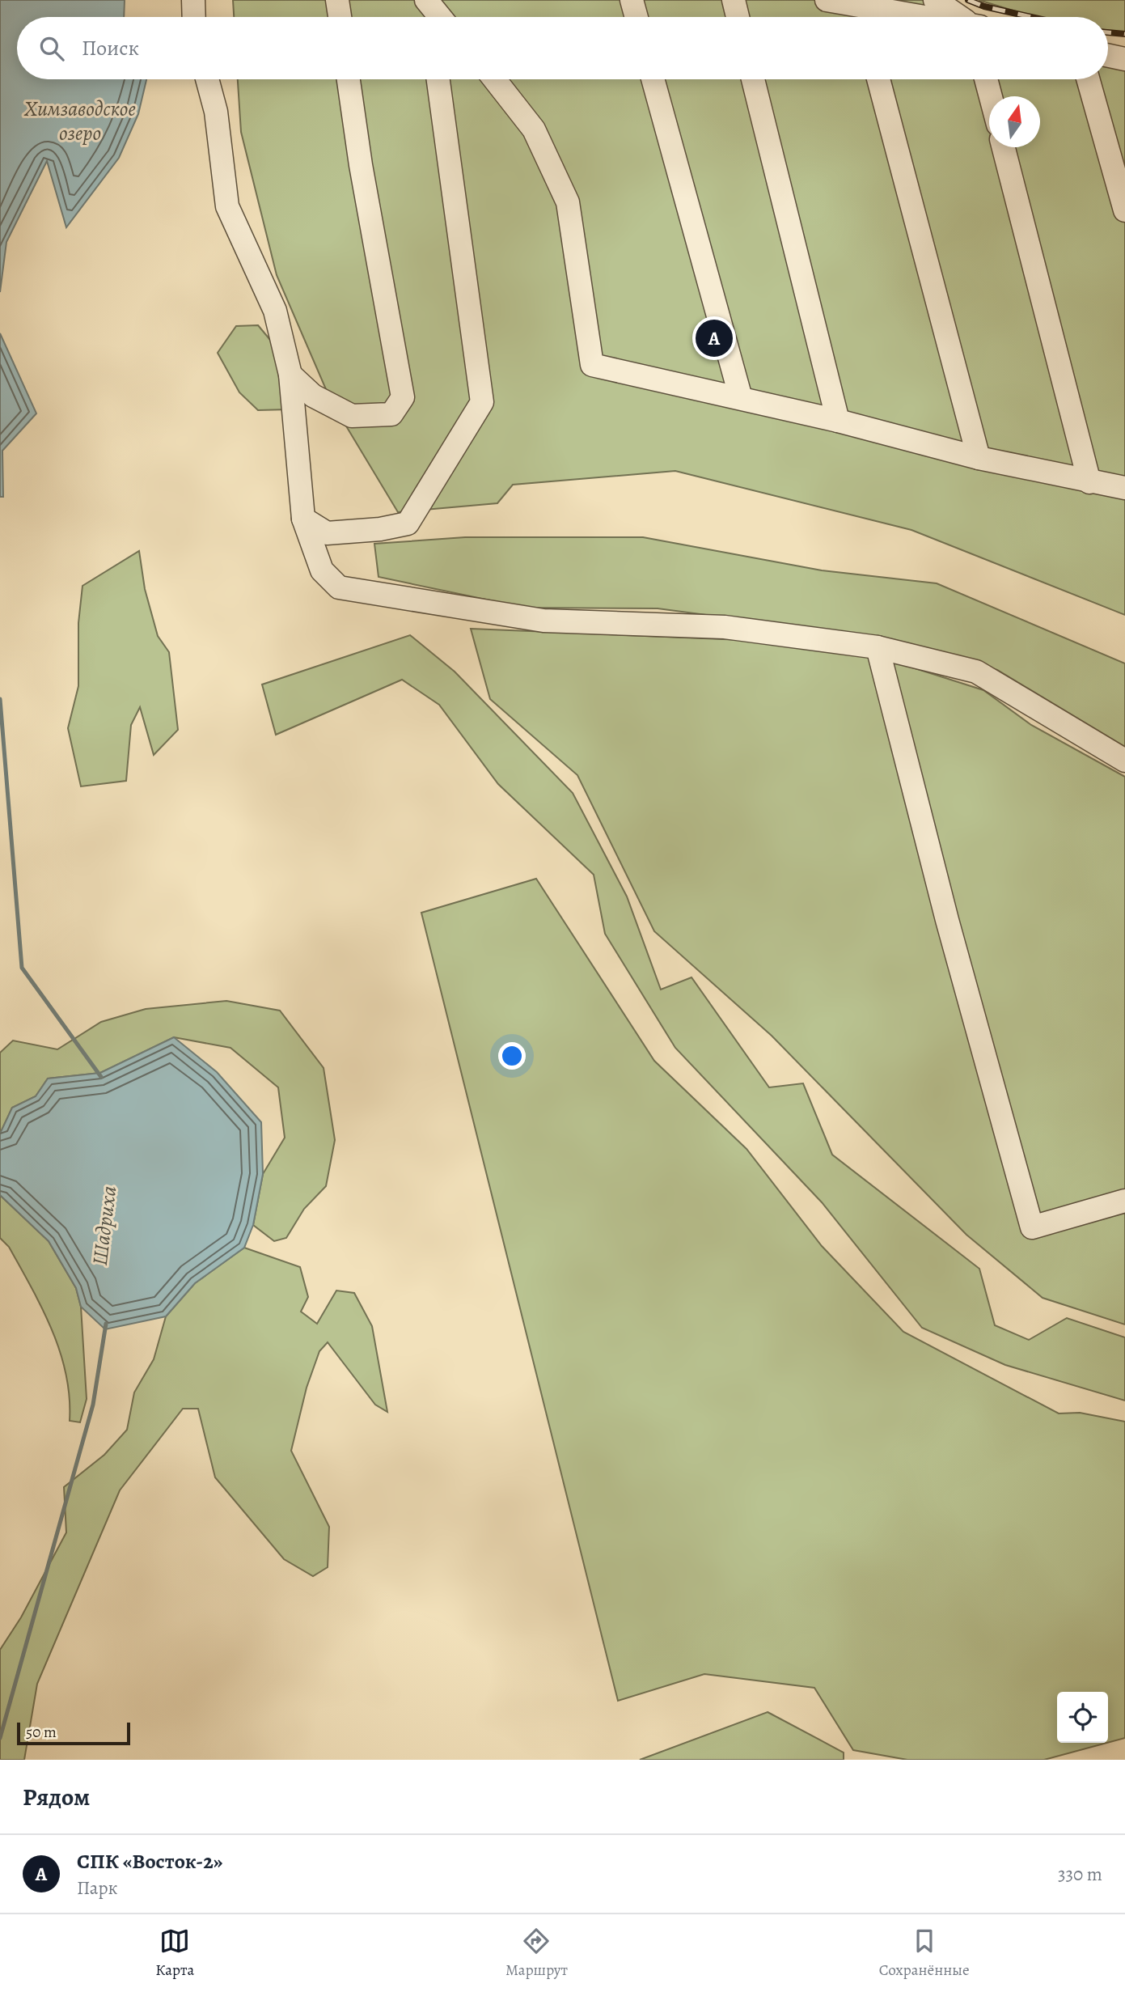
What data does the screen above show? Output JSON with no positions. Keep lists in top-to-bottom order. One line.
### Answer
{"water":["Химзаводское озеро","Шадриха"],"scale_bar":"50 m","north":"top","page":{"search":"Поиск","pins":"A","scale":"50 m","heading":"Рядом","list":[{"mark":"A","name":"СПК «Восток-2»","note":"Парк","value":"330 m"}],"nav":["Карта","Маршрут","Сохранённые"]}}
